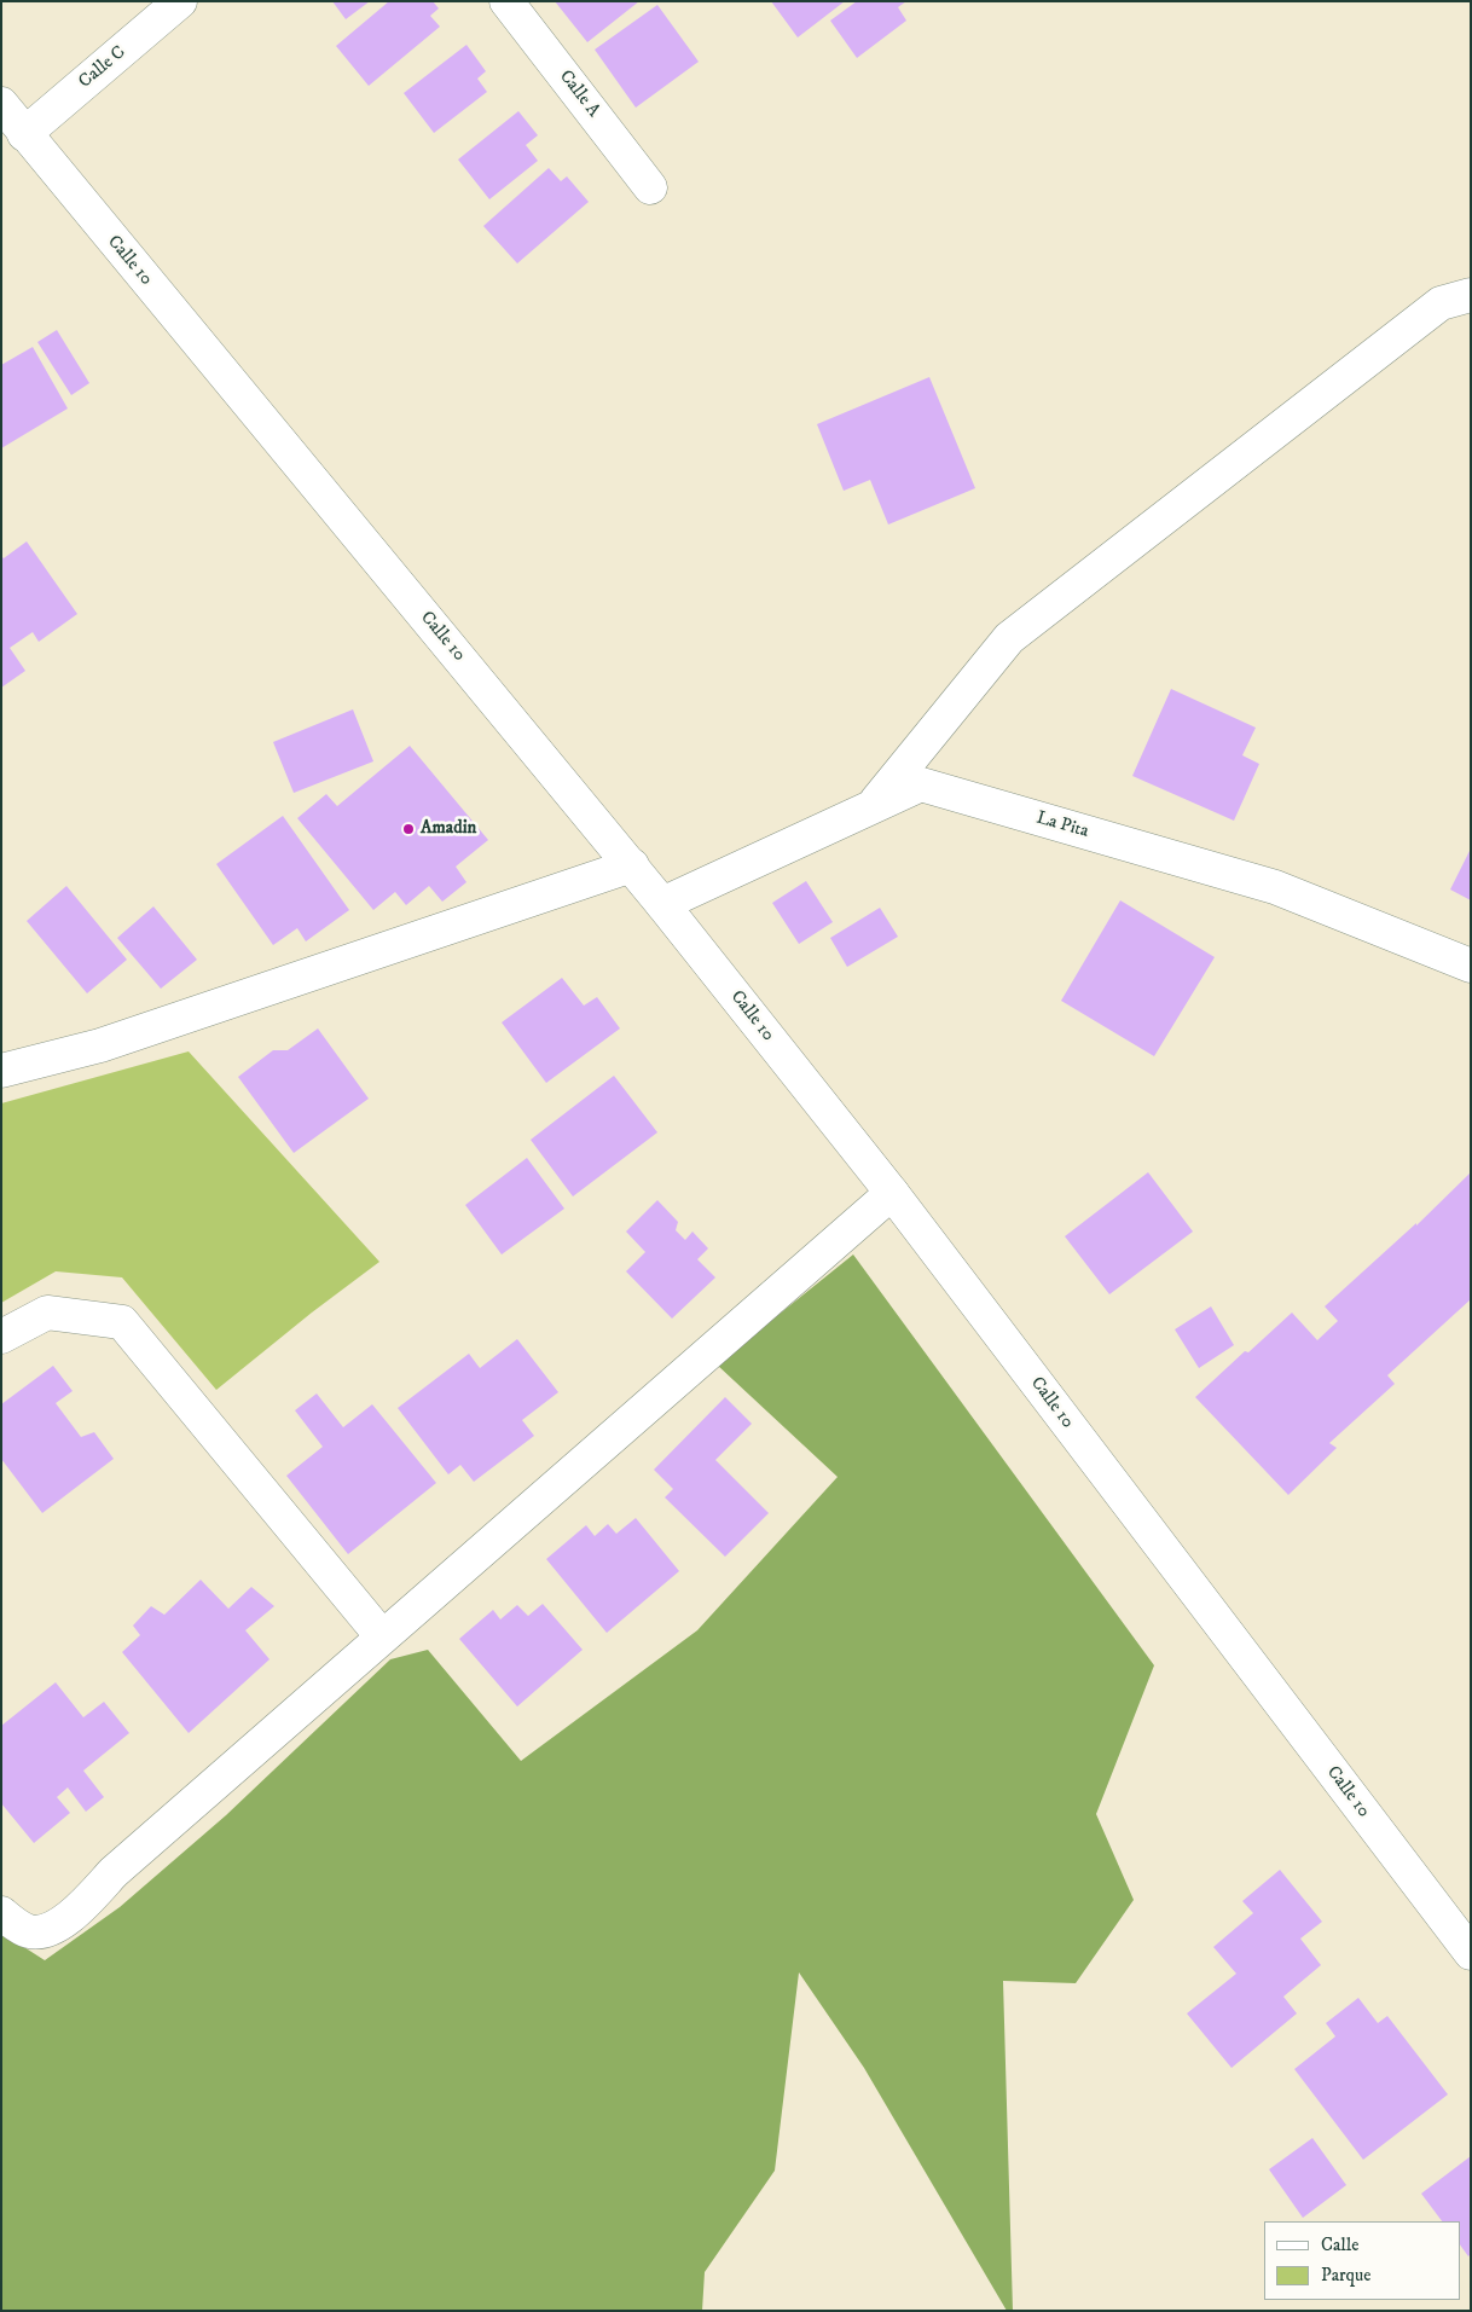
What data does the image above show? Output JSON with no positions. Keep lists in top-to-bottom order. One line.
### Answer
{"streets":{"street":["Calle C","Calle A","Calle 10","La Pita"]},"crossings":[["Calle C","Calle 10"],["Calle 10","La Pita"]],"places":["Amadin"],"legend":["Calle","Parque"]}
